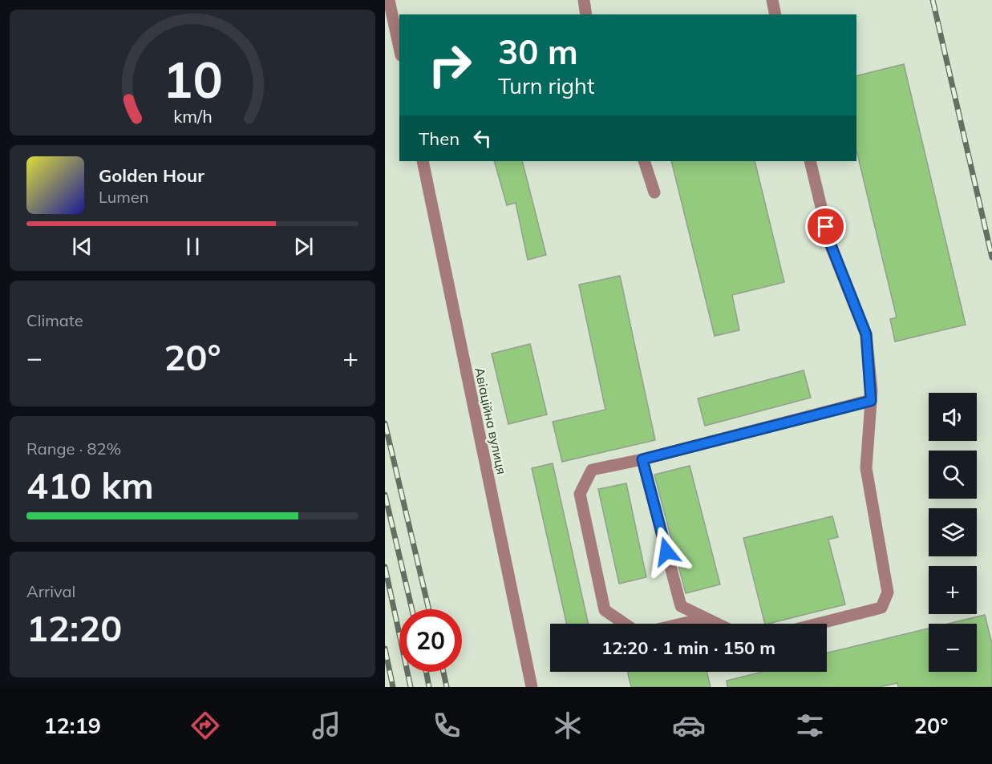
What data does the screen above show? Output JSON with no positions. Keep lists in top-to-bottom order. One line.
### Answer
{"streets":{"street":["Авіаційна вулиця"]},"page":{"turn":["30 m","Turn right"],"then":"Then","song":["Golden Hour","Lumen"],"tile":["Climate",["Range · 82%","410 km"],["Arrival","12:20"]],"heat":["−","20°","+"],"map_buttons":["+","−"],"limit":"20","trip":"12:20 · 1 min · 150 m","tabs":["12:19","20°"],"gauge":["10","km/h"]}}
